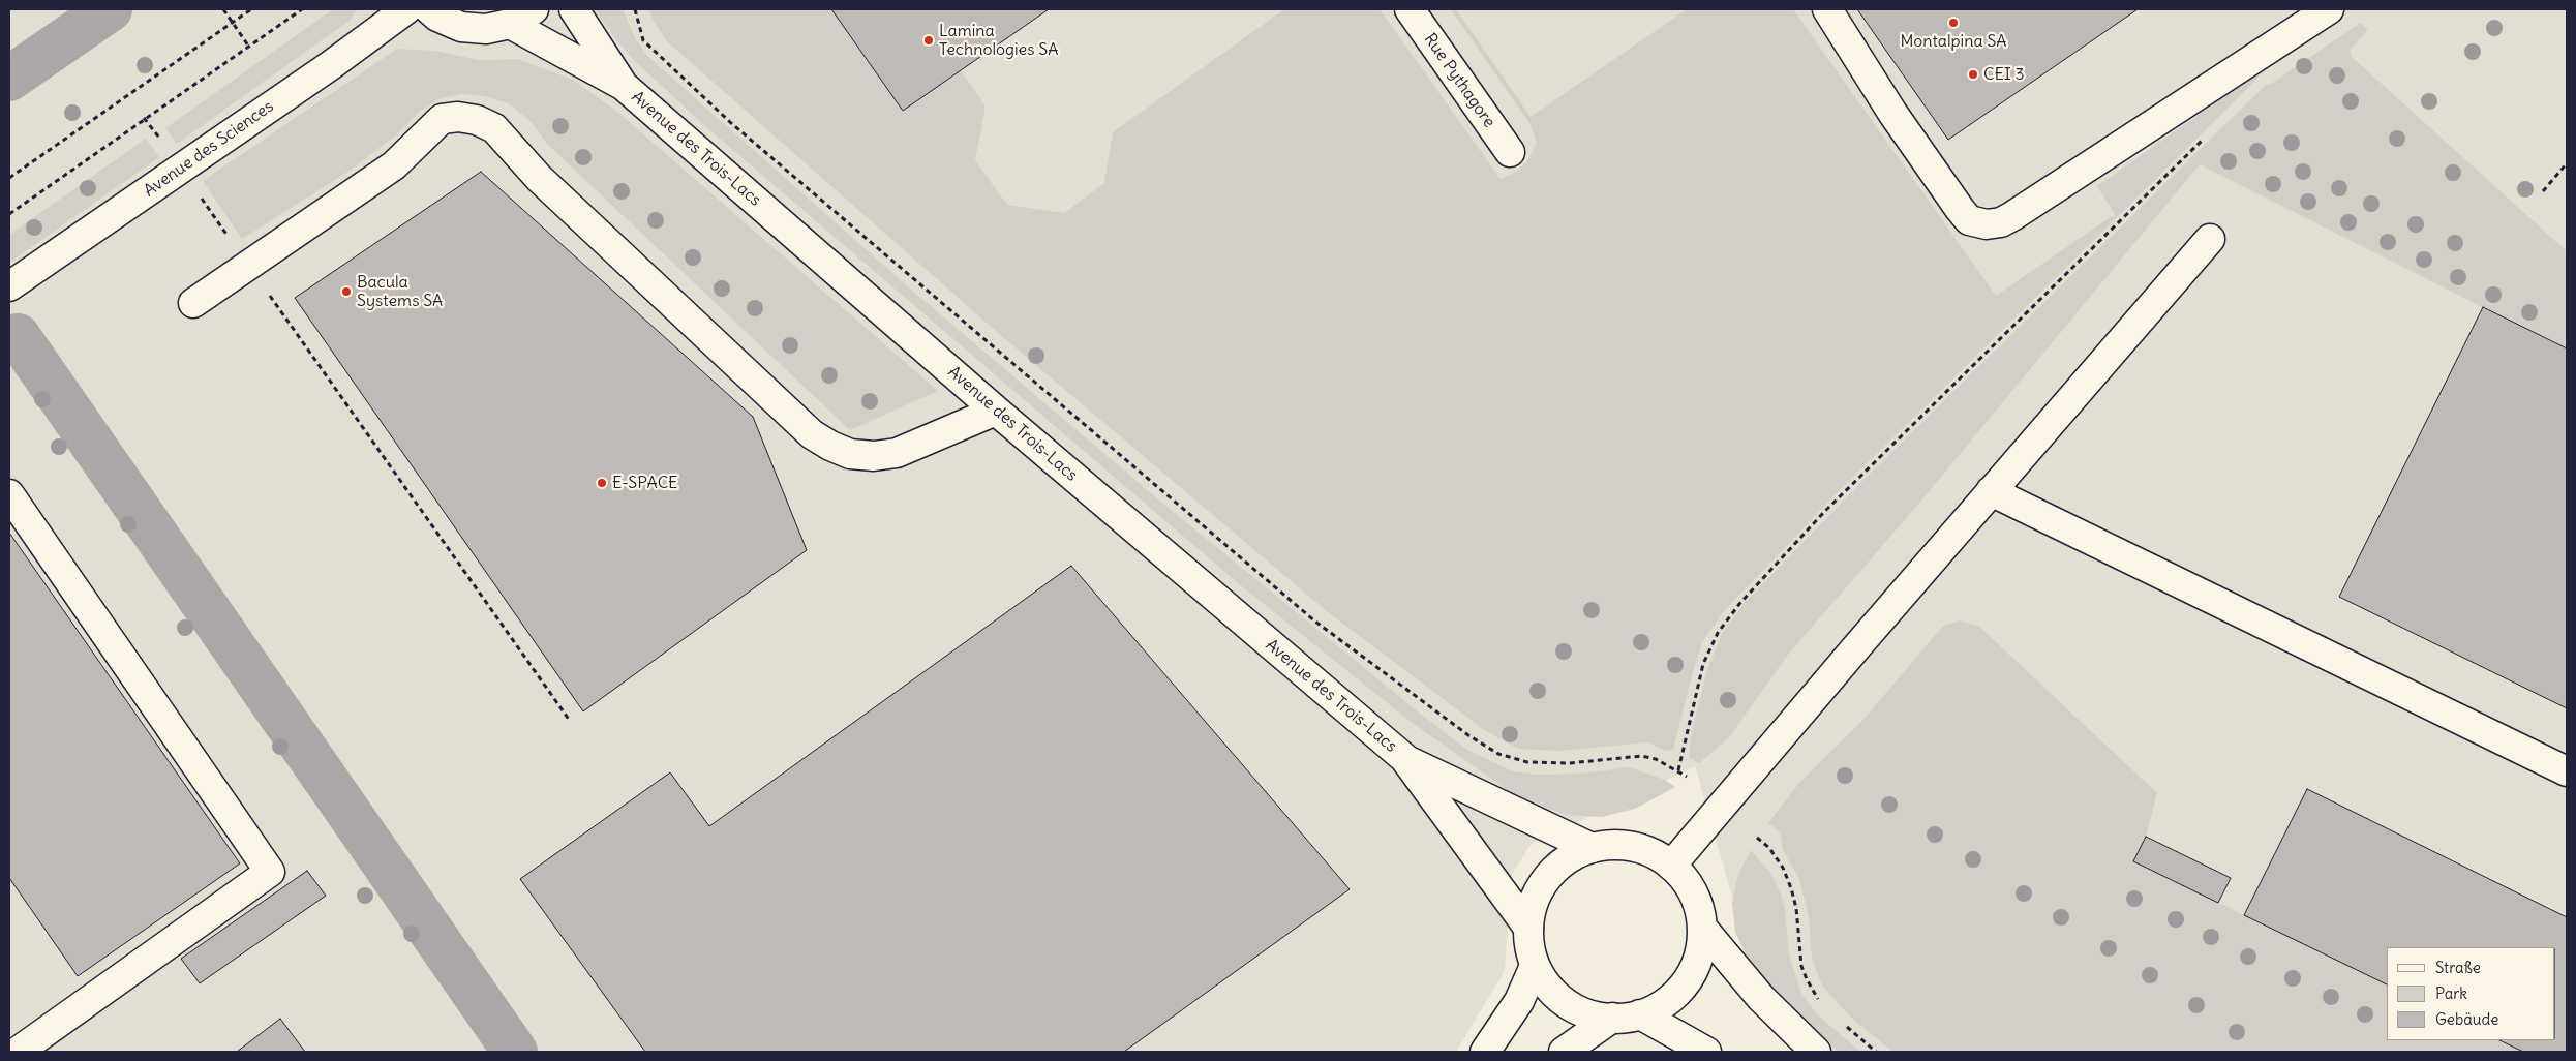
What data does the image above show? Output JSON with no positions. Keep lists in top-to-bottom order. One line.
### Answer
{"streets":{"main road":["Rue Pythagore","Avenue des Sciences","Avenue des Trois-Lacs"]},"places":["Montalpina SA","Lamina Technologies SA","CEI 3","Bacula Systems SA","E-SPACE"],"legend":["Straße","Park","Gebäude"]}
